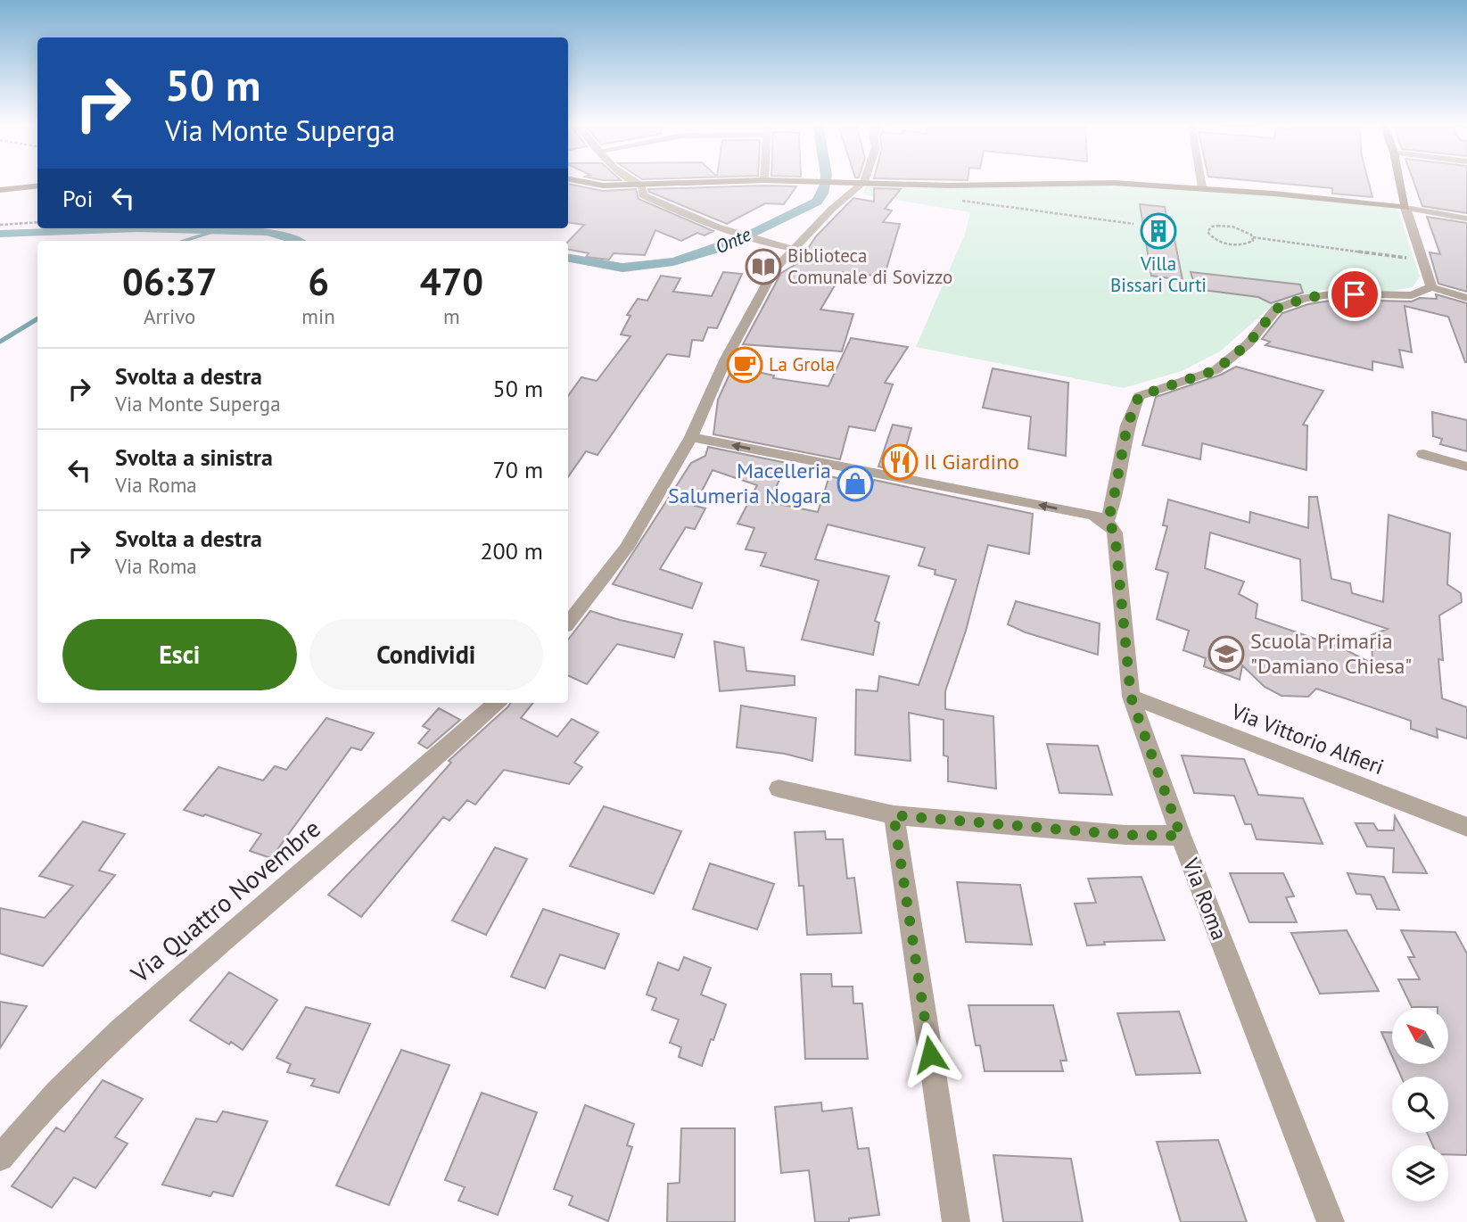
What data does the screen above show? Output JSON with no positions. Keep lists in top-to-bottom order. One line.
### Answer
{"streets":{"street":["Via Vittorio Alfieri","Via Roma","Via Quattro Novembre"]},"crossings":[["Via Vittorio Alfieri","Via Roma"]],"water":["Onte"],"places":{"building":["Villa Bissari Curti"],"library":["Biblioteca Comunale di Sovizzo"],"cafe":["La Grola"],"restaurant":["Il Giardino"],"shop":["Macelleria Salumeria Nogara"],"school or university":["Scuola Primaria \"Damiano Chiesa\""]},"north":"top left","page":{"turn":["50 m","Via Monte Superga"],"then":"Poi","eta":["06:37","Arrivo","6","min","470","m"],"list":[{"name":"Svolta a destra","note":"Via Monte Superga","value":"50 m"},{"name":"Svolta a sinistra","note":"Via Roma","value":"70 m"},{"name":"Svolta a destra","note":"Via Roma","value":"200 m"}],"buttons":["Esci","Condividi"]}}
